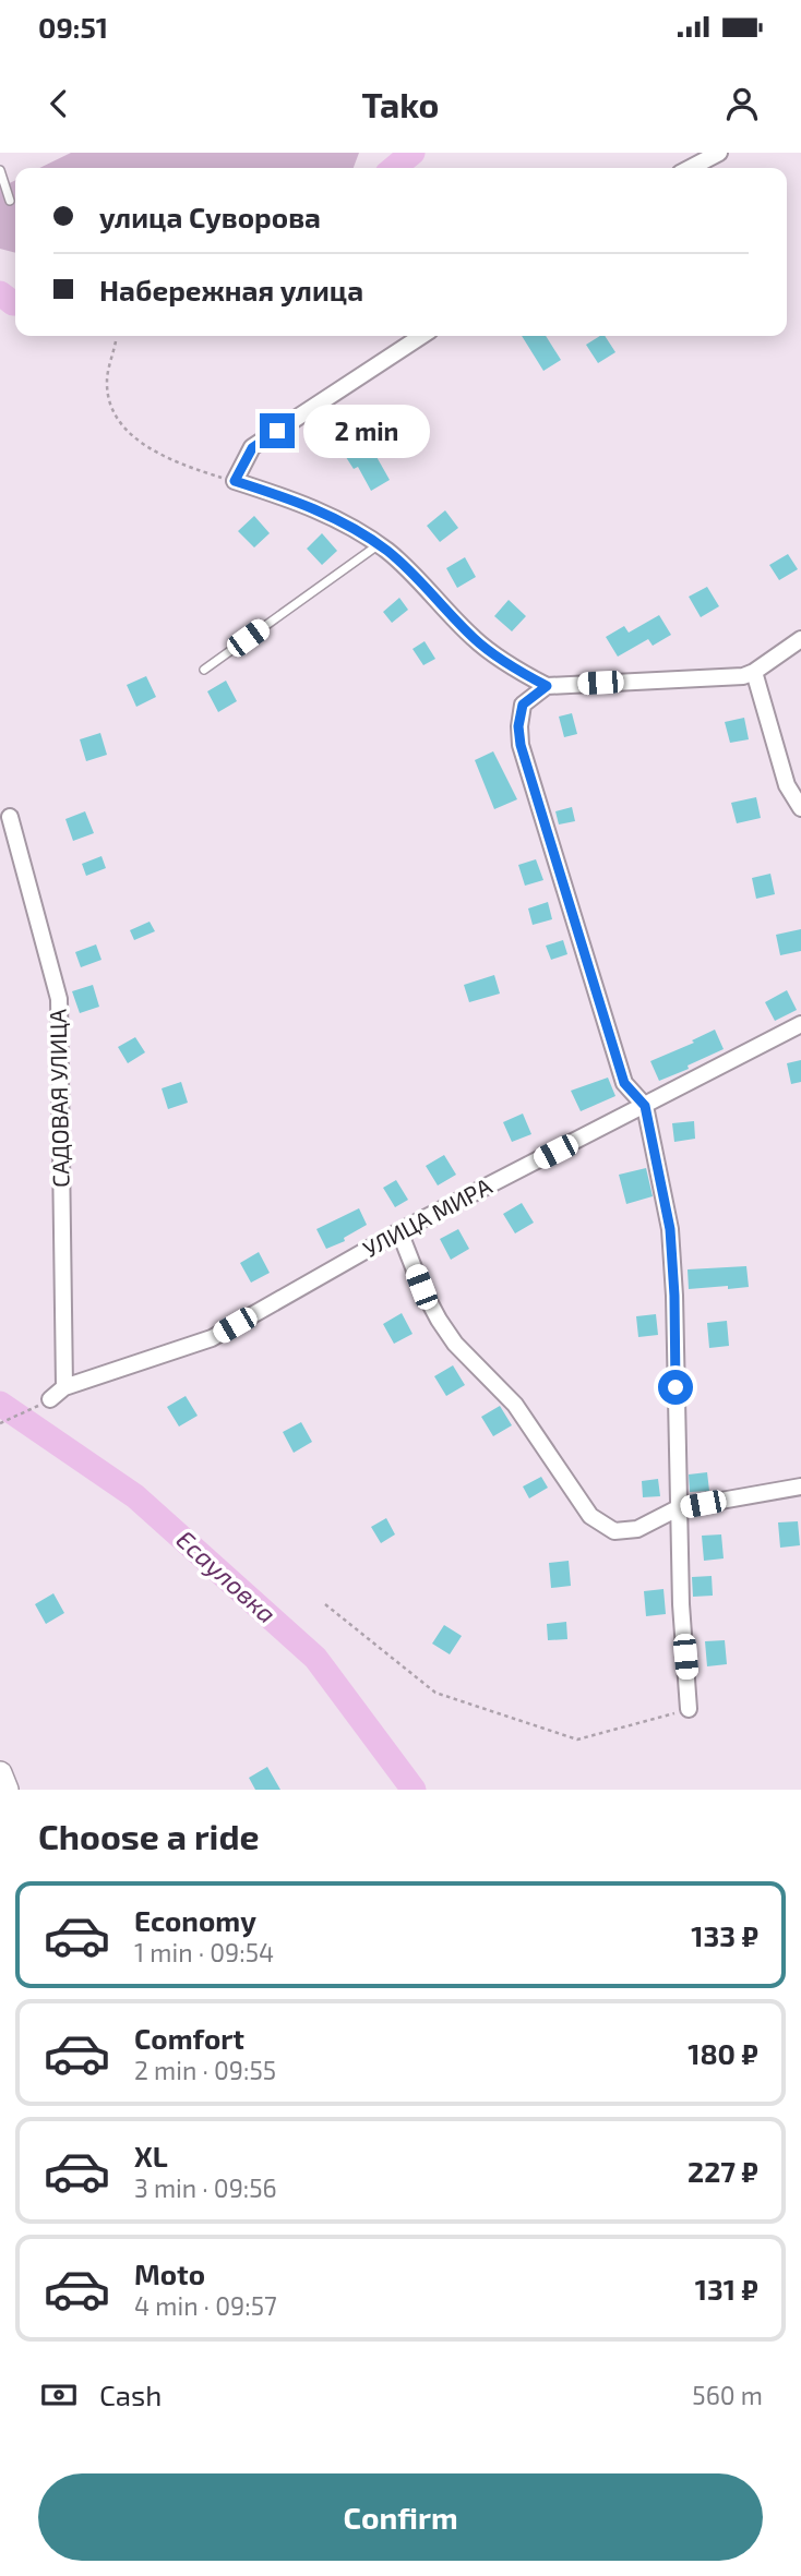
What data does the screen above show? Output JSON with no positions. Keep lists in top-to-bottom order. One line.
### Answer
{"streets":{"street":["САДОВАЯ УЛИЦА","УЛИЦА МИРА"]},"crossings":[["САДОВАЯ УЛИЦА","УЛИЦА МИРА"]],"water":["Есауловка"],"page":{"status":"09:51","header":"Tako","banner":["улица Суворова","Набережная улица"],"bubble":"2 min","heading":"Choose a ride","list":[{"name":"Economy","note":"1 min · 09:54","value":"133 ₽"},{"name":"Comfort","note":"2 min · 09:55","value":"180 ₽"},{"name":"XL","note":"3 min · 09:56","value":"227 ₽"},{"name":"Moto","note":"4 min · 09:57","value":"131 ₽"}],"pay":["Cash","560 m"],"buttons":"Confirm"}}
